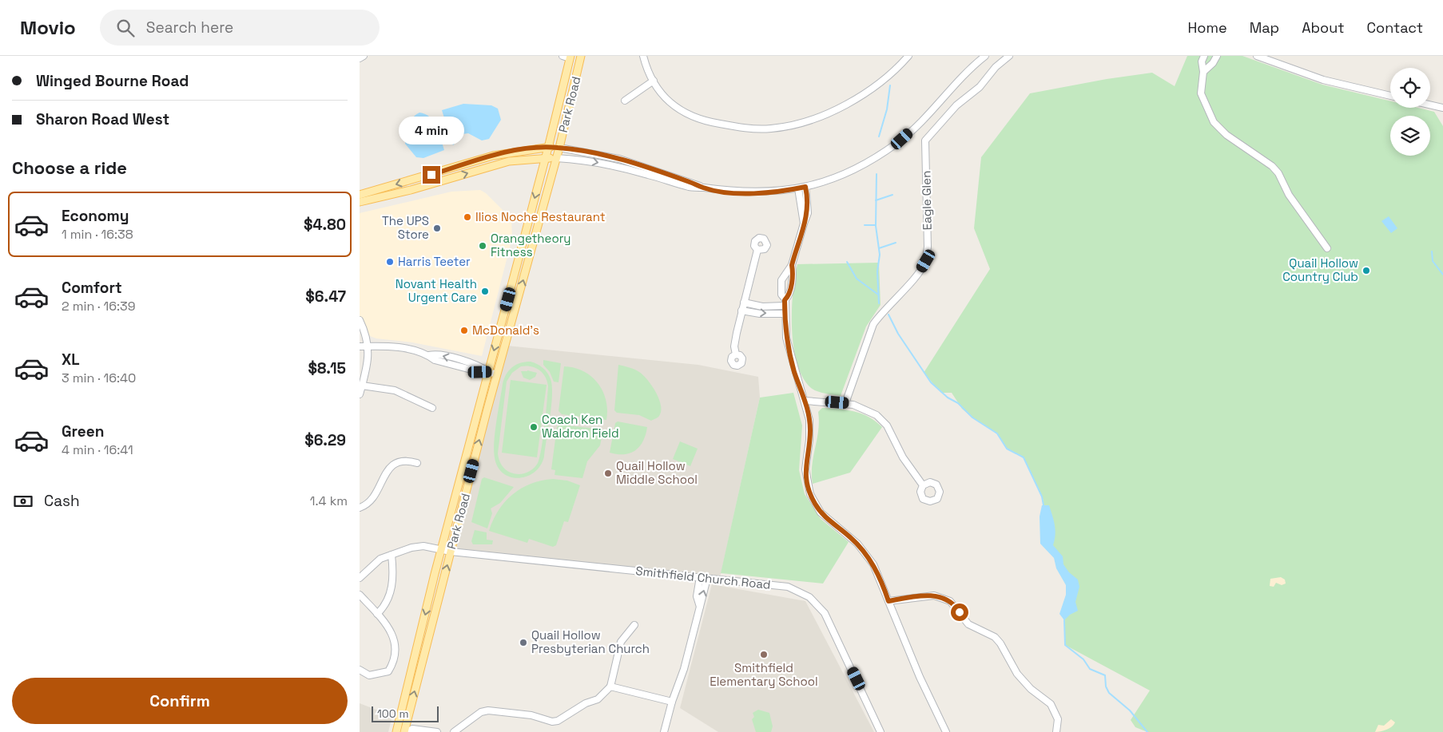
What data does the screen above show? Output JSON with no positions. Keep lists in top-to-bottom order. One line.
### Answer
{"streets":{"main road":["Park Road"],"street":["Eagle Glen","Smithfield Church Road"]},"crossings":[["Park Road","Smithfield Church Road"]],"places":["Ilios Noche Restaurant","The UPS Store","Orangetheory Fitness","Harris Teeter","Quail Hollow Country Club","Novant Health Urgent Care","McDonald's","Coach Ken Waldron Field","Quail Hollow Middle School","Quail Hollow Presbyterian Church","Smithfield Elementary School"],"scale_bar":"100 m","page":{"header":"Movio","search":"Search here","nav":["Home","Map","About","Contact"],"banner":["Winged Bourne Road","Sharon Road West"],"bubble":"4 min","heading":"Choose a ride","list":[{"name":"Economy","note":"1 min · 16:38","value":"$4.80"},{"name":"Comfort","note":"2 min · 16:39","value":"$6.47"},{"name":"XL","note":"3 min · 16:40","value":"$8.15"},{"name":"Green","note":"4 min · 16:41","value":"$6.29"}],"pay":["Cash","1.4 km"],"buttons":"Confirm","scale":"100 m"}}
